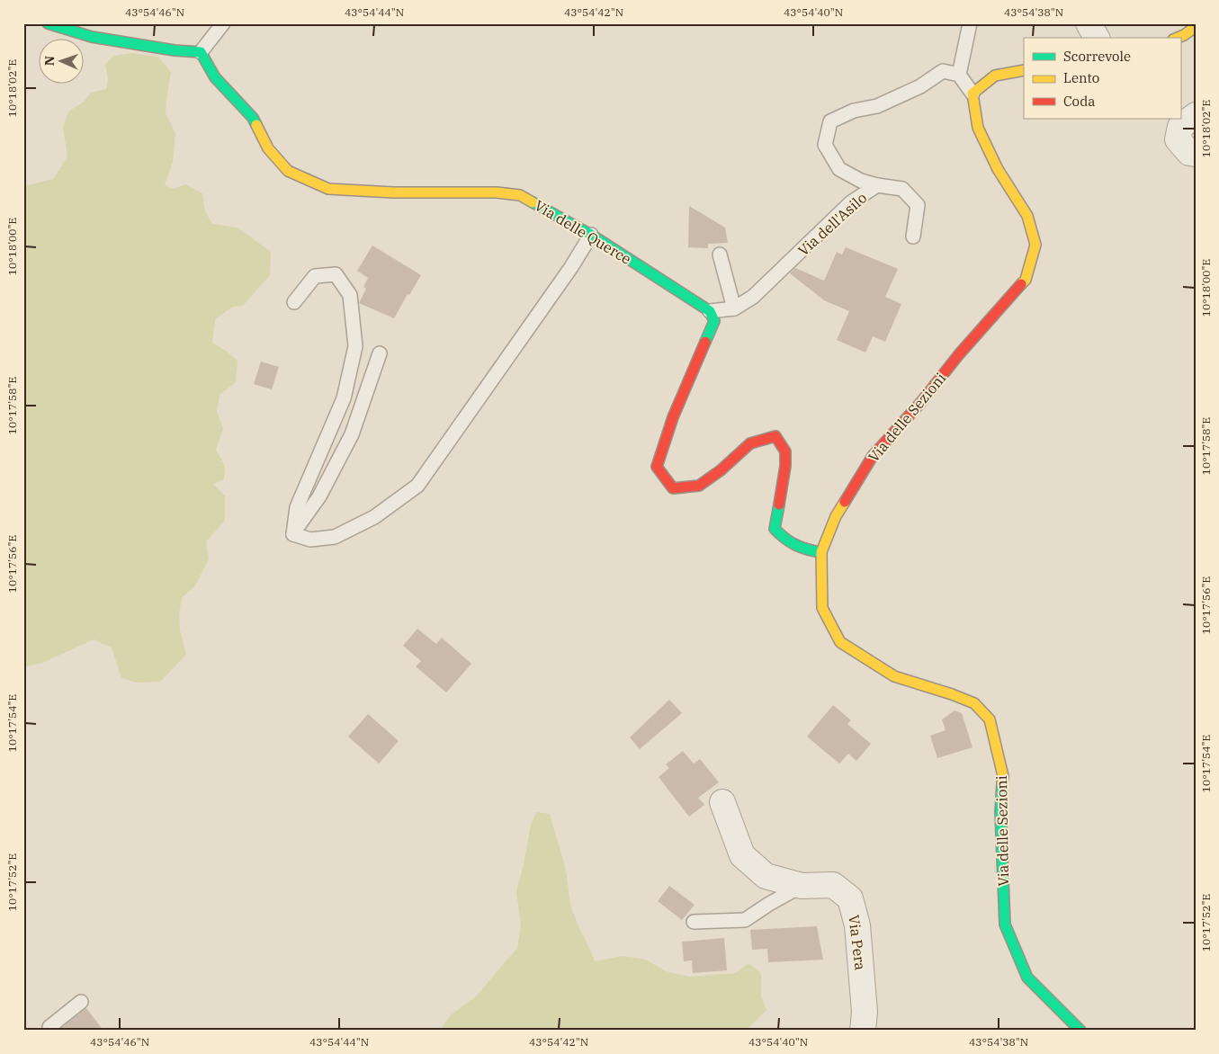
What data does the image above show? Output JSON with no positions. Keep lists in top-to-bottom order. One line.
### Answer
{"streets":{"street":["Via delle Querce","Via delle Sezioni","Via Pera"],"lane":["Via dell'Asilo"]},"crossings":[["Via dell'Asilo","Via delle Querce"]],"legend":["Scorrevole","Lento","Coda"],"north":"left","coordinates":["43°54'46\"N","43°54'44\"N","43°54'42\"N","43°54'40\"N","43°54'38\"N","10°18'02\"E","10°18'00\"E","10°17'58\"E","10°17'56\"E","10°17'54\"E","10°17'52\"E"]}
